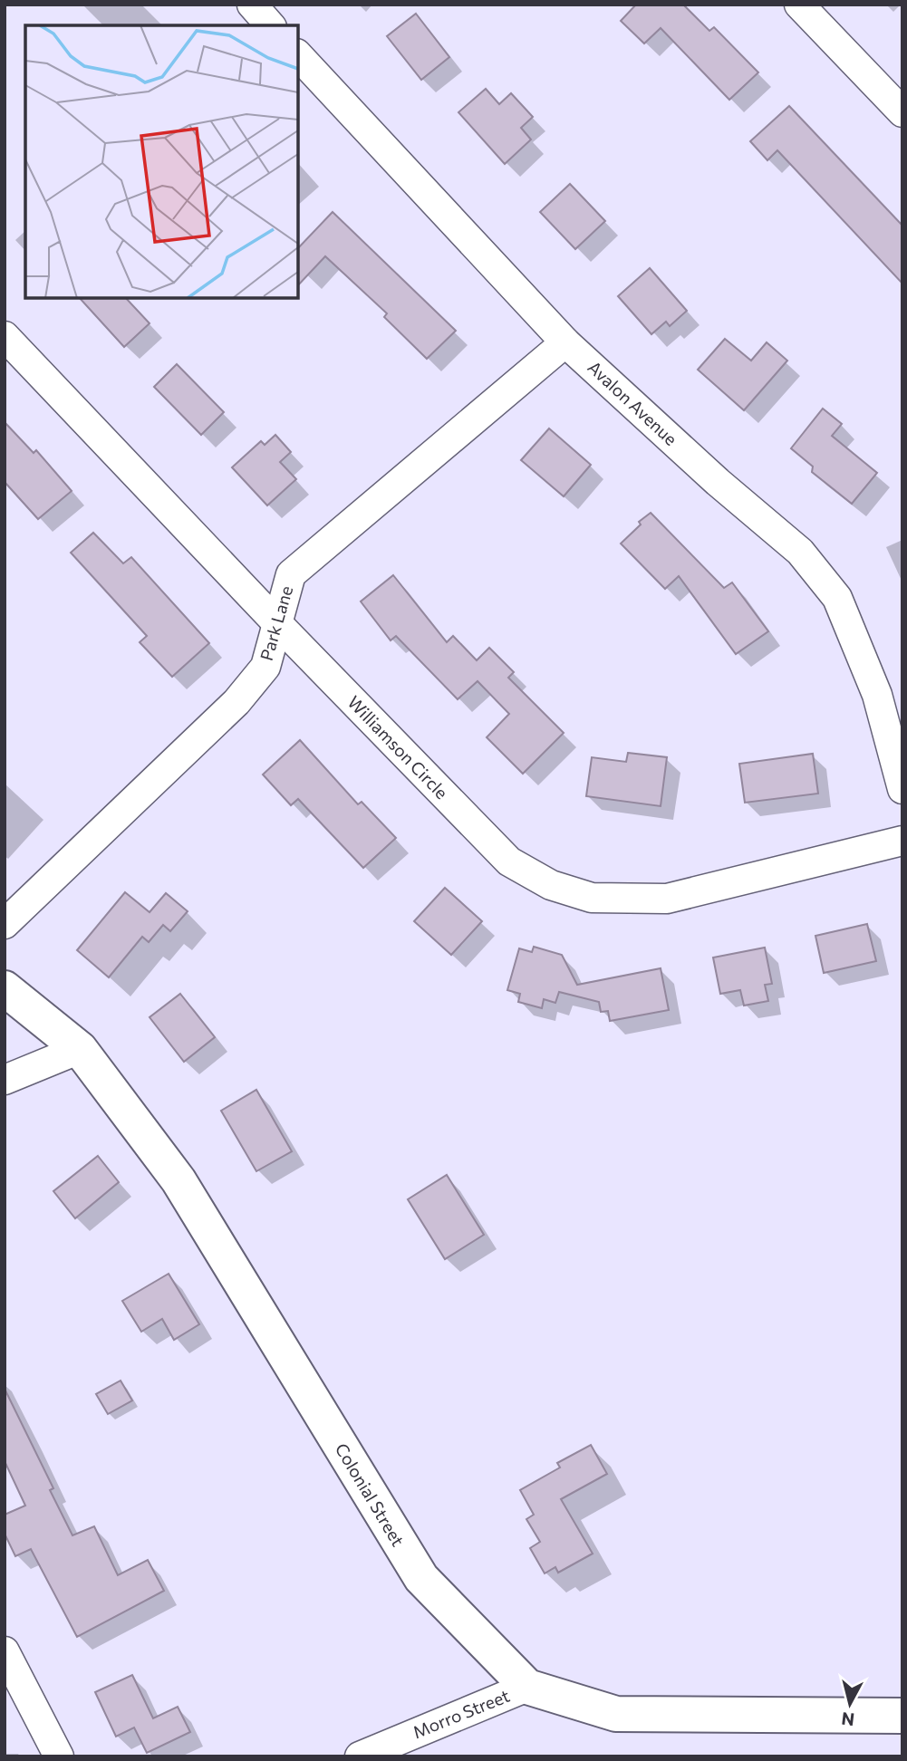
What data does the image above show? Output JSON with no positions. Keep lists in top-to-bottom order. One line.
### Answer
{"streets":{"street":["Avalon Avenue","Park Lane","Williamson Circle","Colonial Street","Morro Street"]},"crossings":[["Avalon Avenue","Park Lane"],["Park Lane","Williamson Circle"],["Colonial Street","Morro Street"]],"north":"bottom"}
